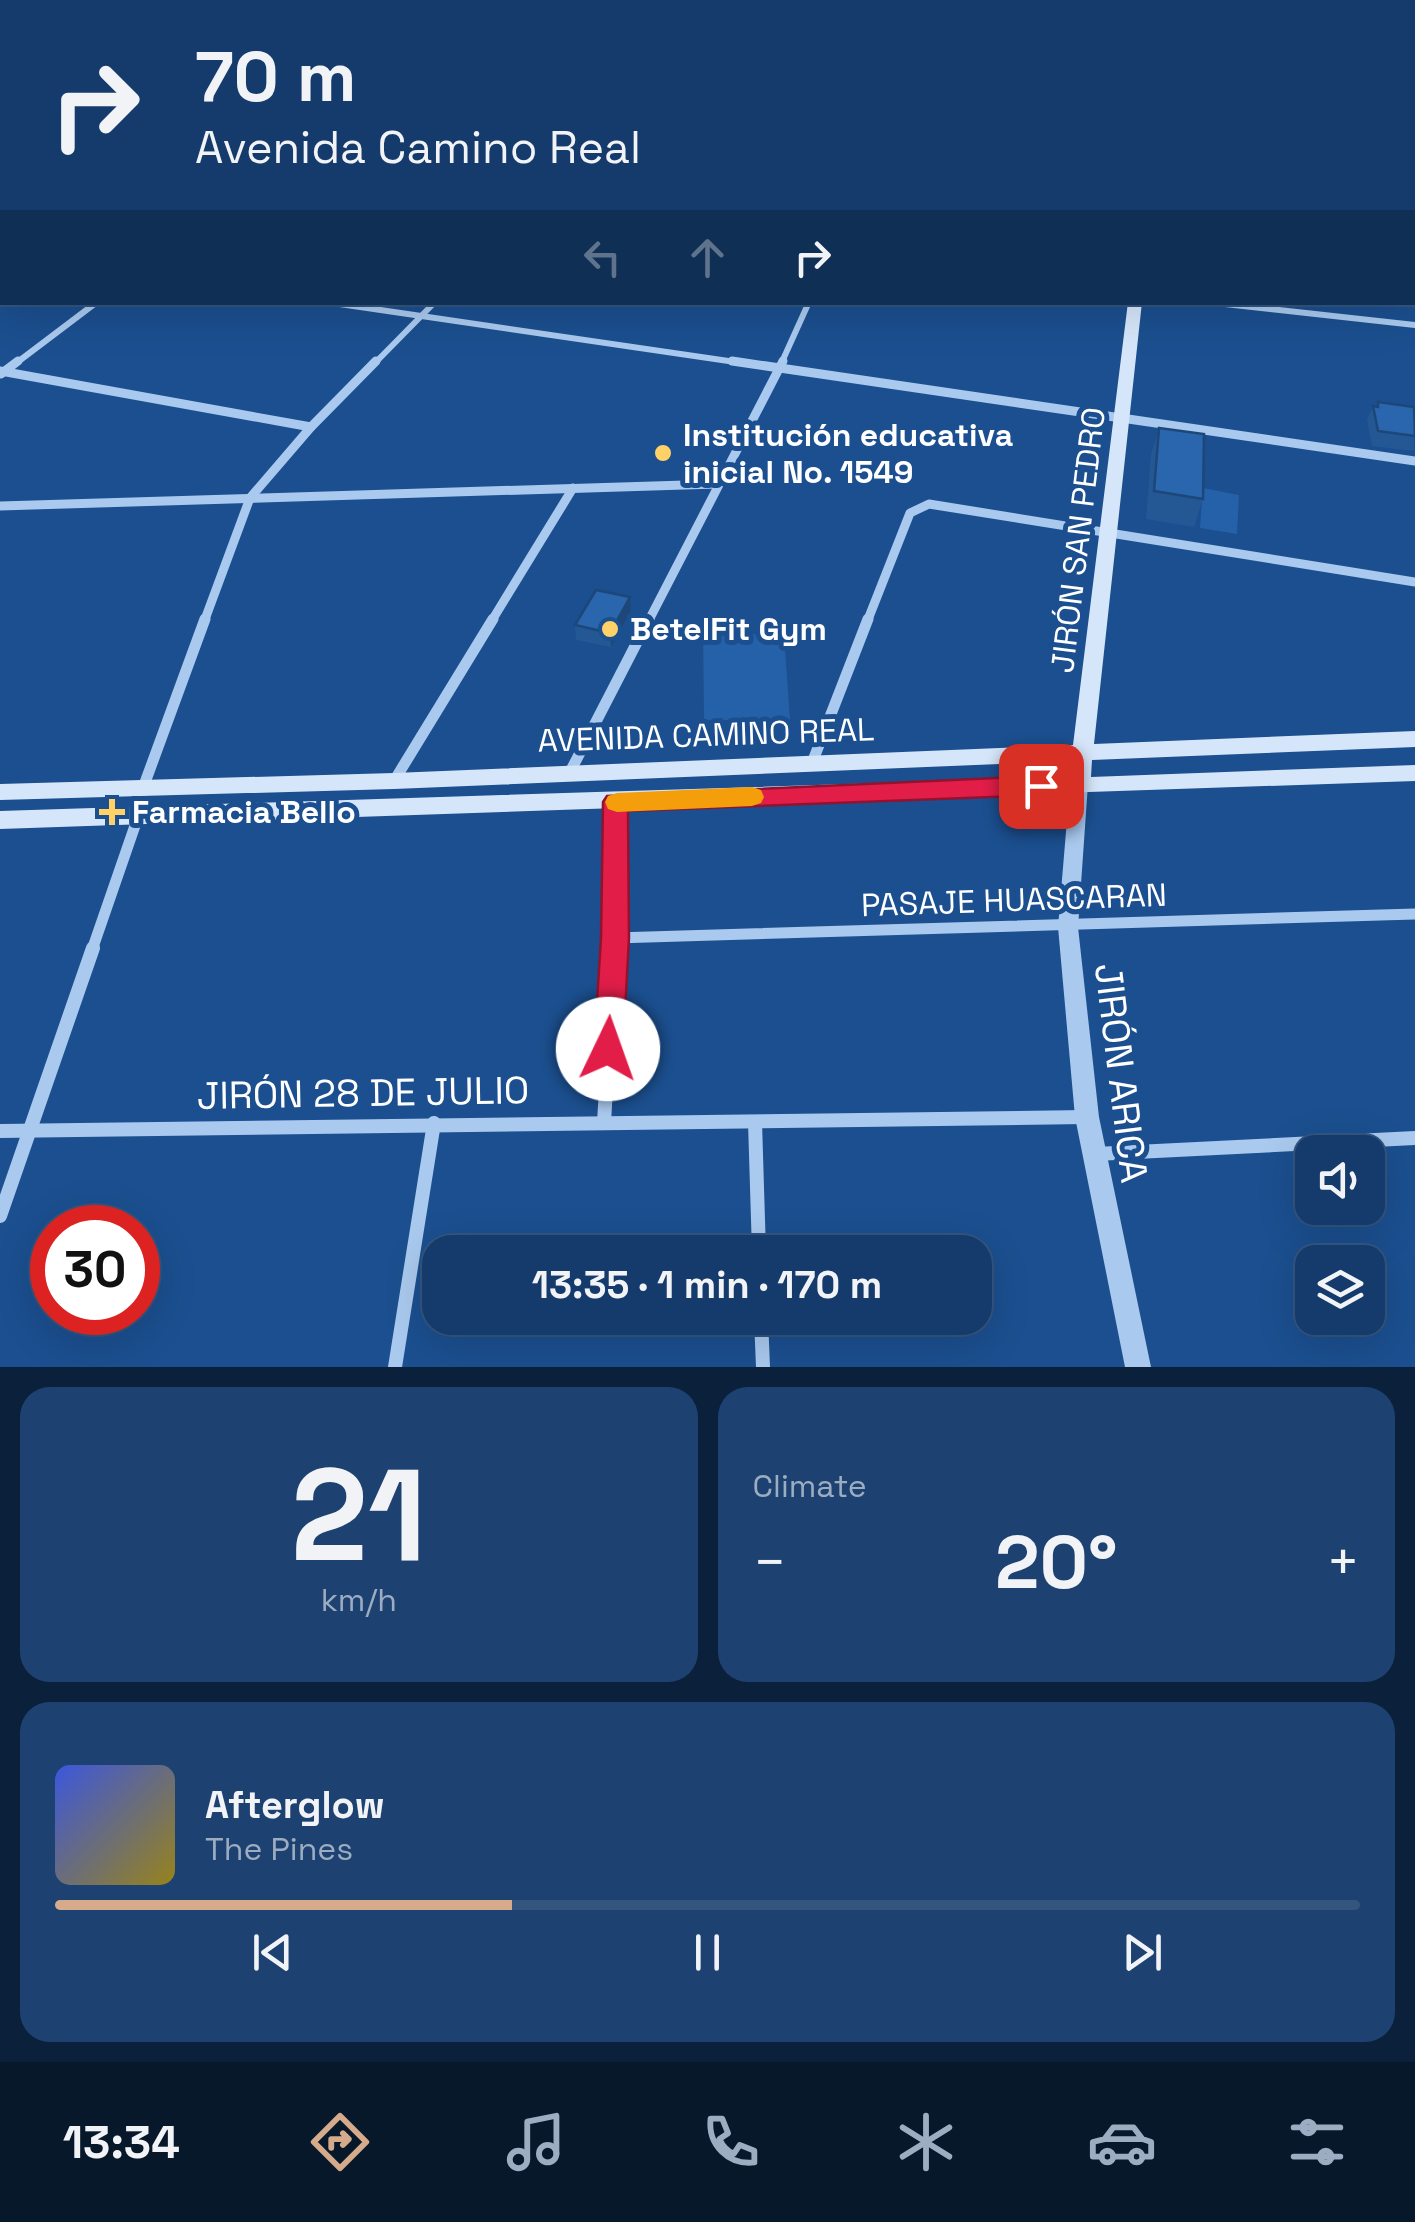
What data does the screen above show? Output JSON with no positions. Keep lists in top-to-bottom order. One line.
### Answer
{"streets":{"main road":["JIRÓN SAN PEDRO","AVENIDA CAMINO REAL"],"street":["PASAJE HUASCARAN","JIRÓN ARICA","JIRÓN 28 DE JULIO"]},"crossings":[["JIRÓN SAN PEDRO","AVENIDA CAMINO REAL"],["JIRÓN SAN PEDRO","JIRÓN ARICA"],["AVENIDA CAMINO REAL","JIRÓN ARICA"],["PASAJE HUASCARAN","JIRÓN ARICA"],["JIRÓN ARICA","JIRÓN 28 DE JULIO"]],"places":{"other":["Institución educativa inicial No. 1549","BetelFit Gym"],"health":["Farmacia Bello"]},"page":{"turn":["70 m","Avenida Camino Real"],"limit":"30","trip":"13:35 · 1 min · 170 m","tile":[["21","km/h"],"Climate"],"heat":["−","20°","+"],"song":["Afterglow","The Pines"],"tabs":"13:34"}}
